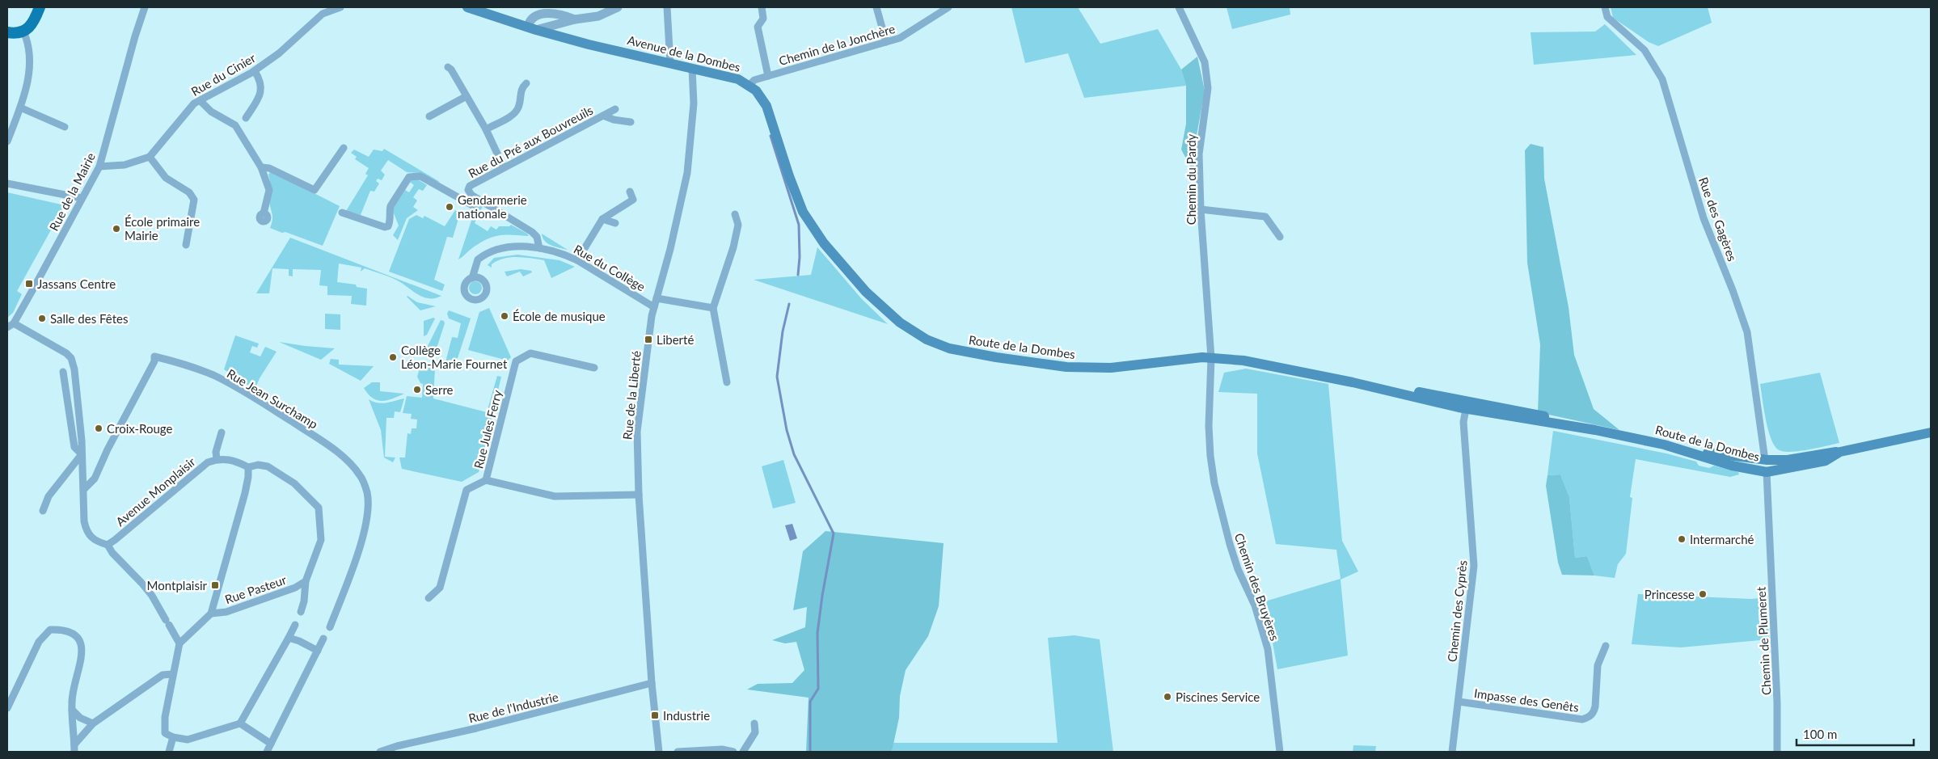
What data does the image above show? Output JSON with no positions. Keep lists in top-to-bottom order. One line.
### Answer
{"streets":{"main road":["Avenue de la Dombes","Route de la Dombes"],"street":["Chemin de la Jonchère","Rue du Cinier","Rue du Pré aux Bouvreuils","Chemin du Pardy","Rue de la Mairie","Rue des Gagères","Rue du Collège","Rue de la Liberté","Rue Jean Surchamp","Rue Jules Ferry","Avenue Monplaisir","Chemin des Bruyères","Rue Pasteur","Chemin des Cyprès","Chemin de Plumeret","Impasse des Genêts","Rue de l'Industrie"]},"crossings":[["Chemin de la Jonchère","Avenue de la Dombes"],["Avenue de la Dombes","Route de la Dombes"],["Avenue de la Dombes","Rue de la Liberté"],["Chemin du Pardy","Route de la Dombes"],["Chemin du Pardy","Chemin des Bruyères"],["Rue du Collège","Rue de la Liberté"],["Route de la Dombes","Chemin des Bruyères"],["Route de la Dombes","Chemin des Cyprès"],["Route de la Dombes","Chemin de Plumeret"],["Rue de la Liberté","Rue Jules Ferry"],["Rue de la Liberté","Rue de l'Industrie"],["Chemin des Cyprès","Impasse des Genêts"]],"places":{"other":["Gendarmerie nationale","École primaire Mairie","École de musique","Salle des Fêtes","Collège Léon-Marie Fournet","Serre","Croix-Rouge","Intermarché","Princesse","Piscines Service"],"transit":["Jassans Centre","Liberté","Montplaisir","Industrie"]},"scale_bar":"100 m"}
